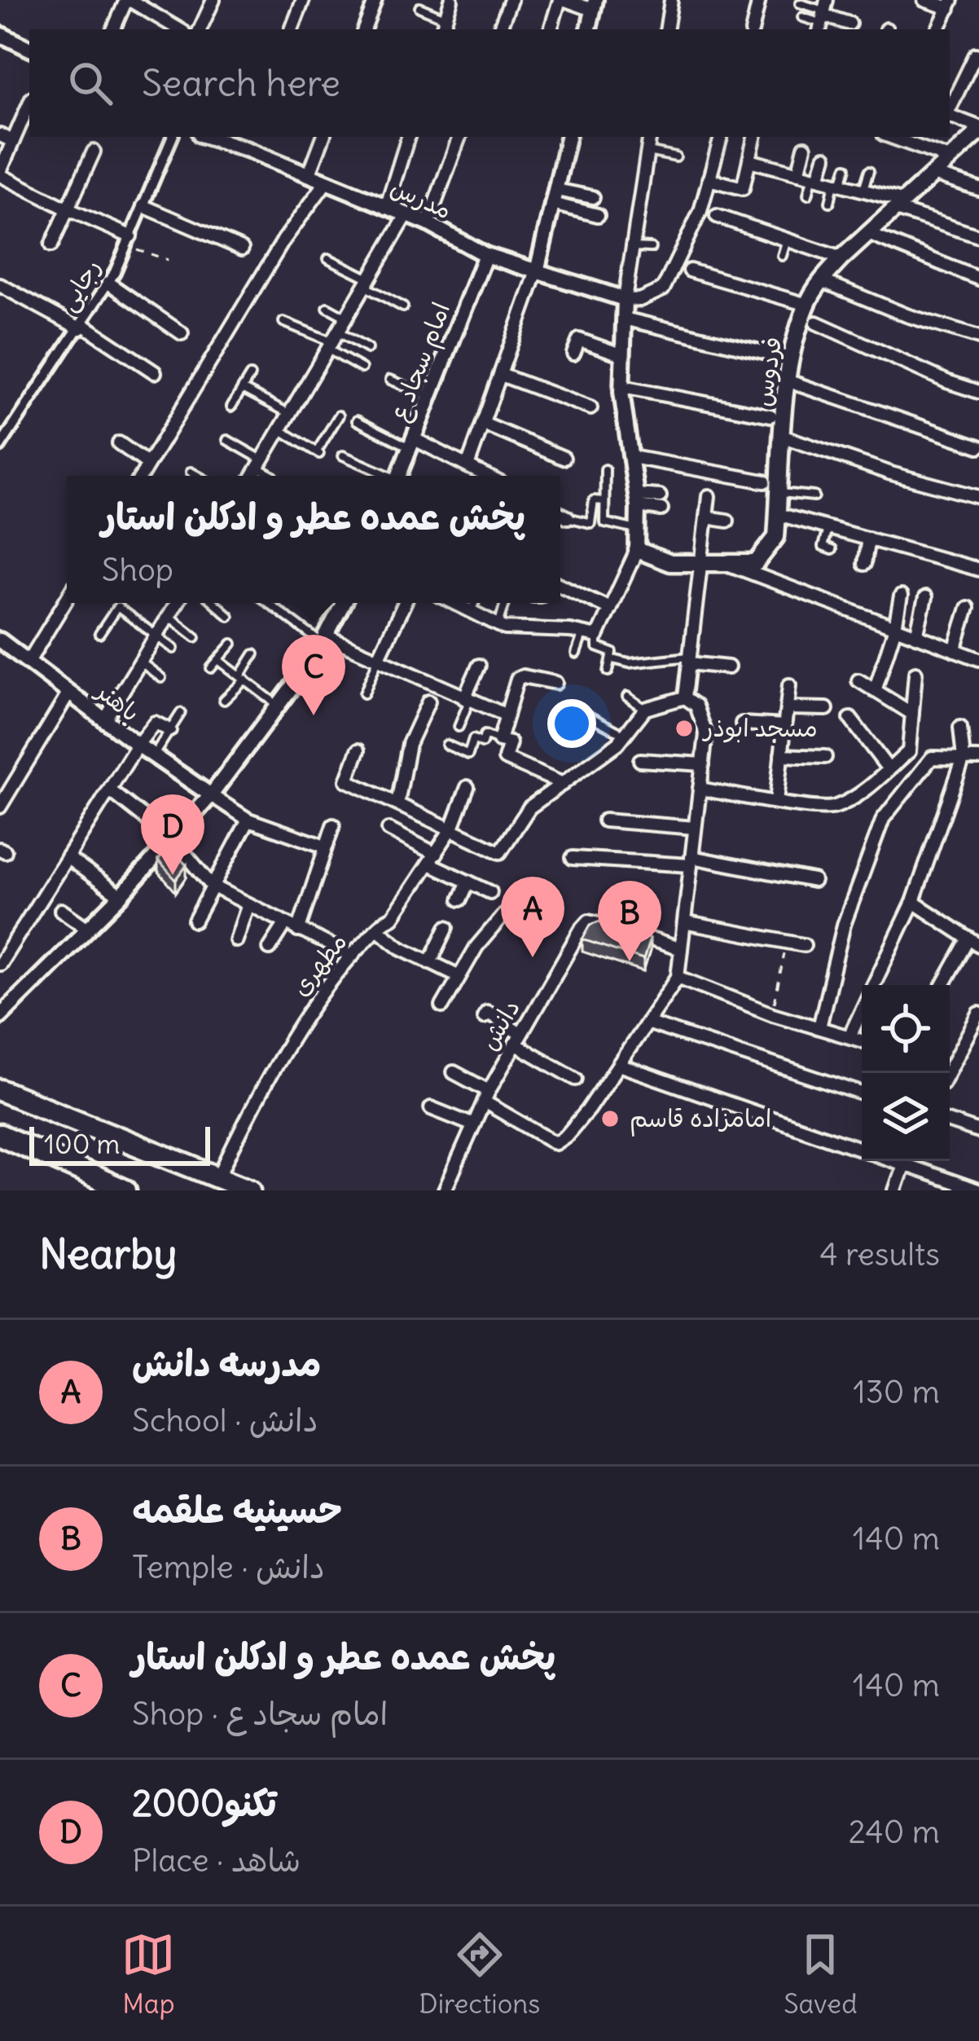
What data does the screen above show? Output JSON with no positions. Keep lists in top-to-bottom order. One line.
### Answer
{"streets":{"main road":["فردوس"],"street":["مدرس","رجایی","امام سجاد ع","باهنر","مطهری","دانش"]},"crossings":[["مدرس","امام سجاد ع"]],"places":["مسجد ابوذر","امامزاده قاسم"],"scale_bar":"100 m","page":{"search":"Search here","popup":["پخش عمده عطر و ادکلن استار","Shop"],"pins":["C","D","A","B"],"scale":"100 m","heading":["Nearby","4 results"],"list":[{"mark":"A","name":"مدرسه دانش","note":"School · دانش","value":"130 m"},{"mark":"B","name":"حسینیه علقمه","note":"Temple · دانش","value":"140 m"},{"mark":"C","name":"پخش عمده عطر و ادکلن استار","note":"Shop · امام سجاد ع","value":"140 m"},{"mark":"D","name":"تکنو2000","note":"Place · شاهد","value":"240 m"}],"nav":["Map","Directions","Saved"]}}
